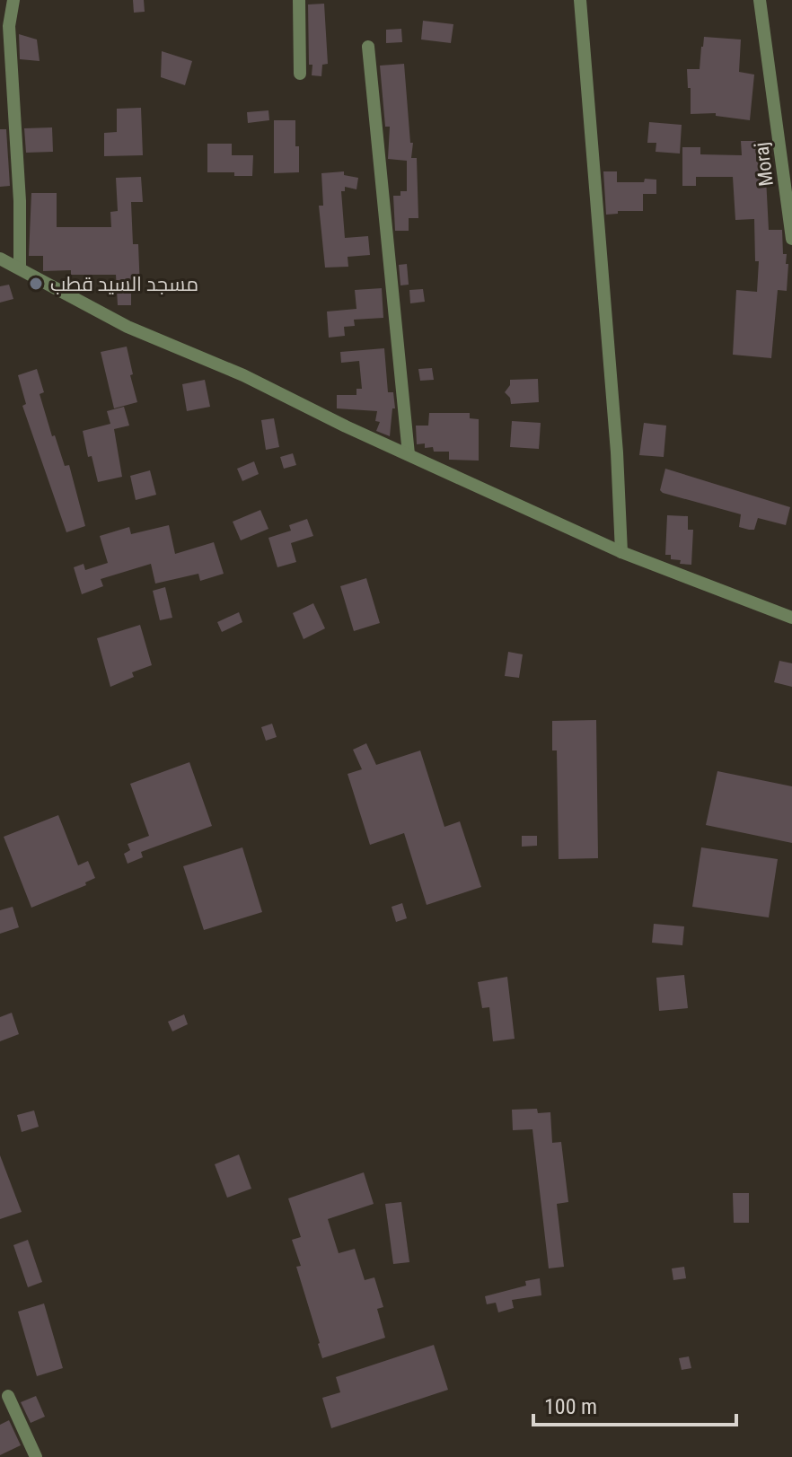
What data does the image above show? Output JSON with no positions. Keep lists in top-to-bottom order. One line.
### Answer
{"streets":{"street":["Moraj"]},"places":["مسجد السيد قطب"],"scale_bar":"100 m"}
